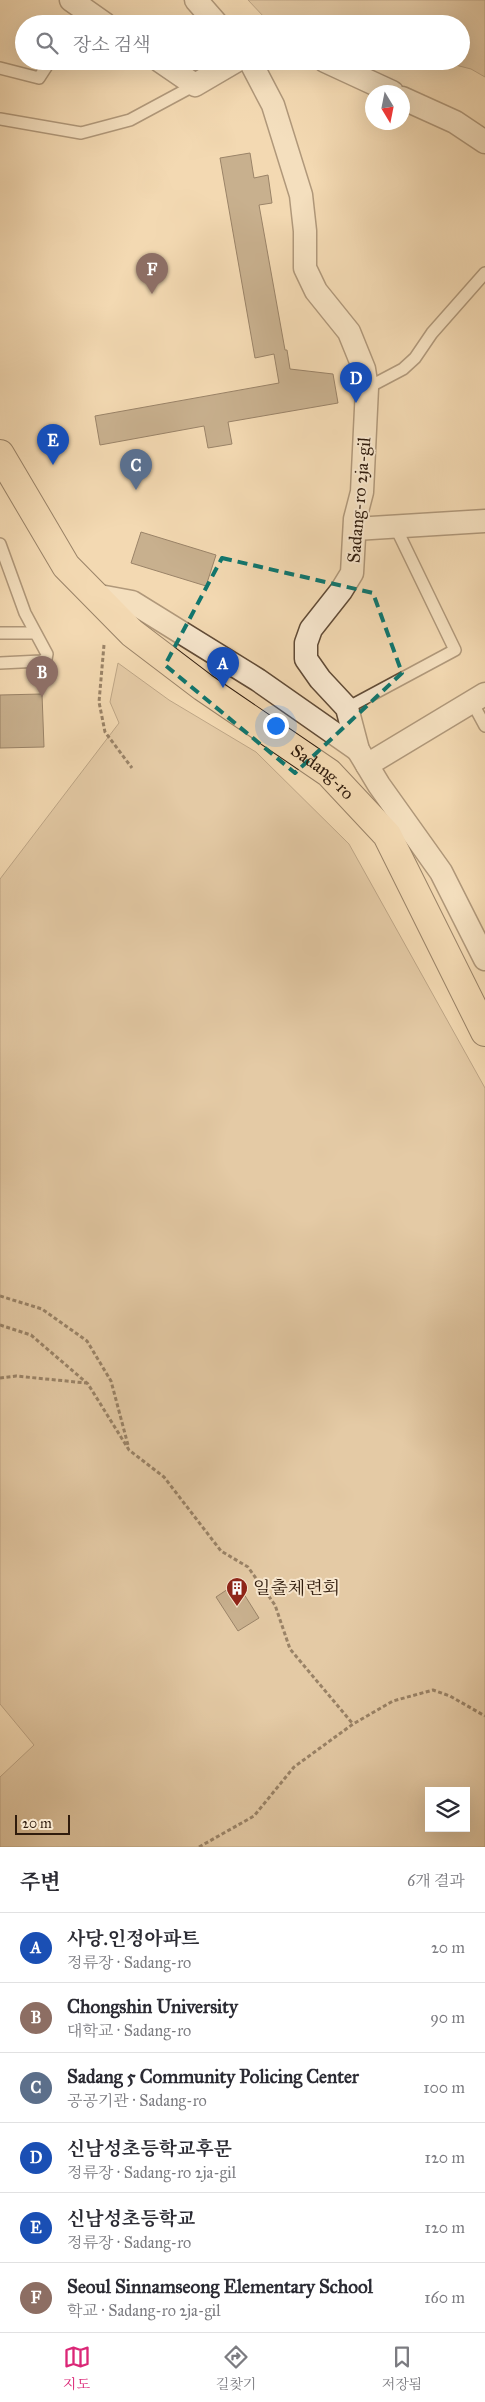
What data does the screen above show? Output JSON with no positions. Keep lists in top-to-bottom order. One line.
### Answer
{"streets":{"main road":["Sadang-ro"],"street":["Sadang-ro 2ja-gil"]},"places":{"building":["일출체련회"]},"scale_bar":"20 m","north":"bottom","page":{"search":"장소 검색","pins":["F","D","E","C","A","B"],"scale":"20 m","heading":["주변","6개 결과"],"list":[{"mark":"A","name":"사당.인정아파트","note":"정류장 · Sadang-ro","value":"20 m"},{"mark":"B","name":"Chongshin University","note":"대학교 · Sadang-ro","value":"90 m"},{"mark":"C","name":"Sadang 5 Community Policing Center","note":"공공기관 · Sadang-ro","value":"100 m"},{"mark":"D","name":"신남성초등학교후문","note":"정류장 · Sadang-ro 2ja-gil","value":"120 m"},{"mark":"E","name":"신남성초등학교","note":"정류장 · Sadang-ro","value":"120 m"},{"mark":"F","name":"Seoul Sinnamseong Elementary School","note":"학교 · Sadang-ro 2ja-gil","value":"160 m"}],"nav":["지도","길찾기","저장됨"]}}
